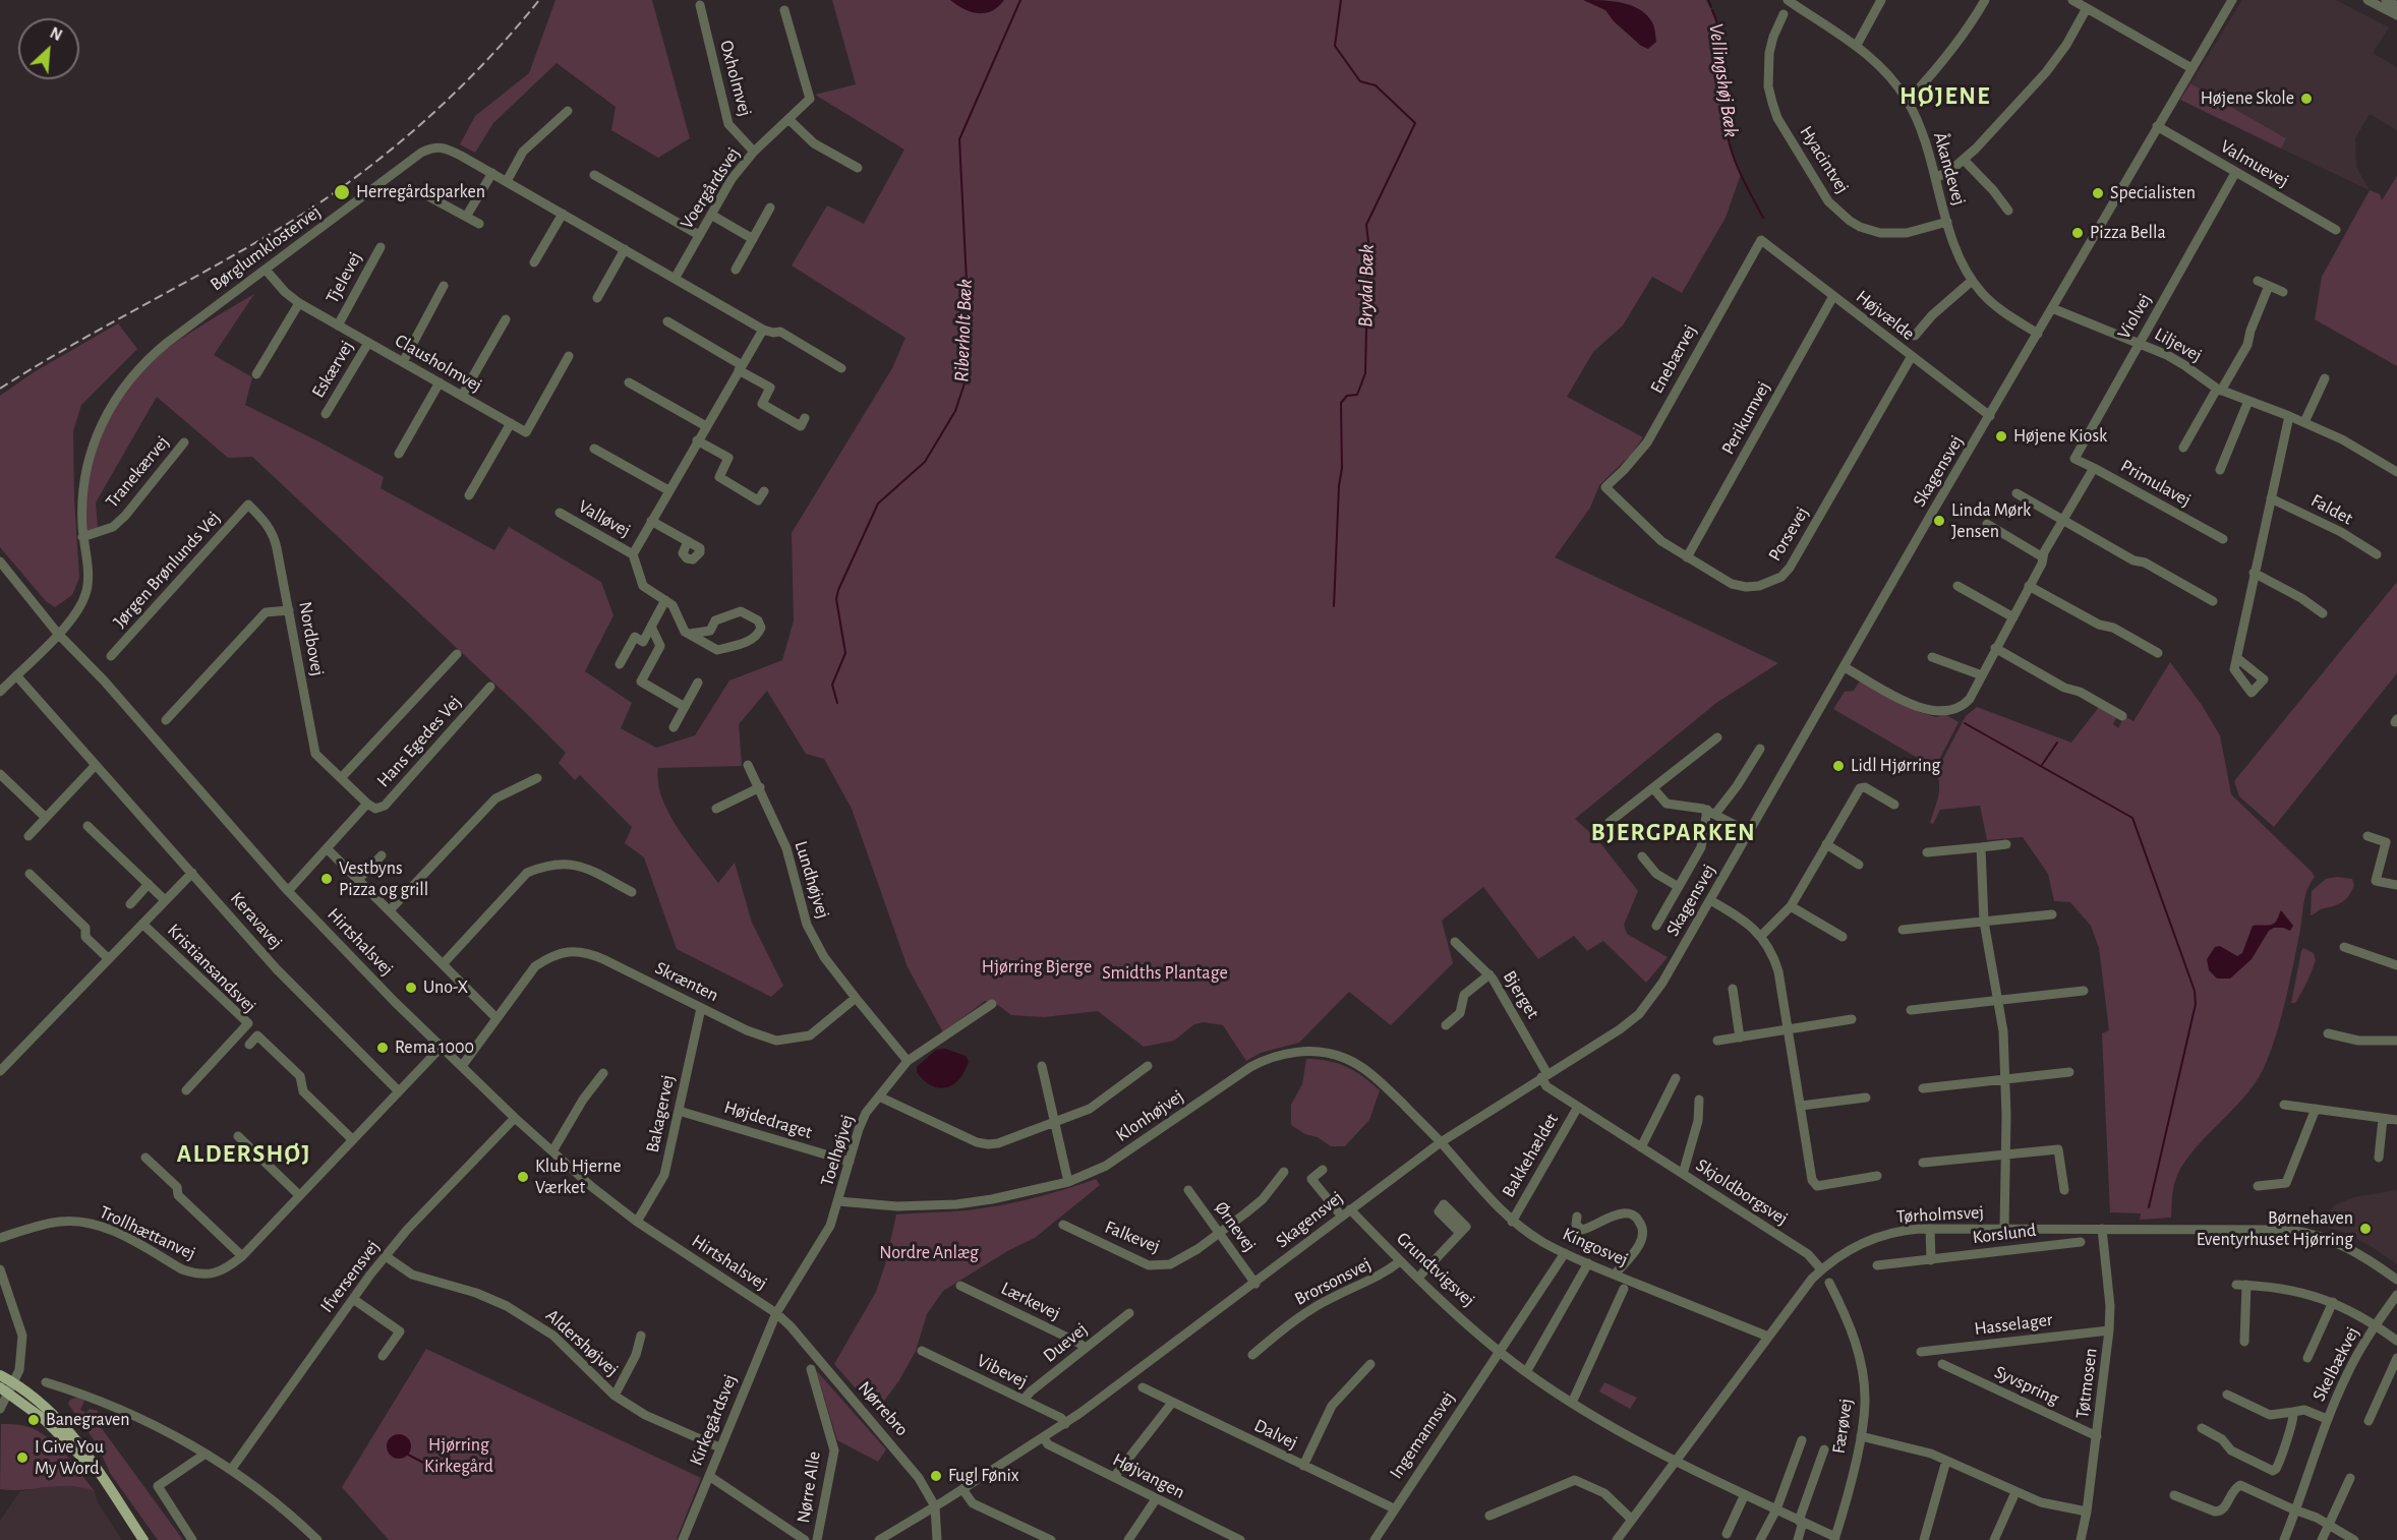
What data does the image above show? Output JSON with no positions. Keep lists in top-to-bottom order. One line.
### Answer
{"streets":{"street":["Oxholmvej","Hyacintvej","Valmuevej","Åkandevej","Voergårdsvej","Børglumklostervej","Tjelevej","Højvælde","Violvej","Liljevej","Enebærvej","Clausholmvej","Eskærvej","Perikumvej","Skagensvej","Tranekærvej","Primulavej","Faldet","Valløvej","Porsevej","Jørgen Brønlunds Vej","Nordbovej","Hans Egedes Vej","Lundhøjvej","Keravavej","Hirtshalsvej","Kristiansandsvej","Skrænten","Bjerget","Bakagervej","Klonhøjvej","Højdedraget","Toelhøjvej","Bakkehældet","Skjoldborgsvej","Tørholmsvej","Ørnevej","Trollhættanvej","Korslund","Falkevej","Kingosvej","Grundtvigsvej","Ifversensvej","Brorsonsvej","Lærkevej","Hasselager","Aldershøjvej","Duevej","Skelbækvej","Vibevej","Tøtmosen","Syvspring","Nørrebro","Kirkegårdsvej","Færøvej","Dalvej","Ingemannsvej","Højvangen","Nørre Alle"]},"crossings":[["Oxholmvej","Voergårdsvej"],["Hyacintvej","Åkandevej"],["Valmuevej","Violvej"],["Valmuevej","Skagensvej"],["Åkandevej","Skagensvej"],["Voergårdsvej","Børglumklostervej"],["Børglumklostervej","Clausholmvej"],["Børglumklostervej","Tranekærvej"],["Børglumklostervej","Keravavej"],["Børglumklostervej","Hirtshalsvej"],["Tjelevej","Clausholmvej"],["Højvælde","Enebærvej"],["Højvælde","Perikumvej"],["Højvælde","Skagensvej"],["Højvælde","Porsevej"],["Violvej","Liljevej"],["Violvej","Primulavej"],["Liljevej","Skagensvej"],["Enebærvej","Porsevej"],["Clausholmvej","Eskærvej"],["Perikumvej","Porsevej"],["Skagensvej","Primulavej"],["Skagensvej","Bjerget"],["Skagensvej","Klonhøjvej"],["Skagensvej","Skjoldborgsvej"],["Skagensvej","Ørnevej"],["Skagensvej","Kingosvej"],["Skagensvej","Grundtvigsvej"],["Skagensvej","Vibevej"],["Skagensvej","Nørrebro"],["Skagensvej","Højvangen"],["Jørgen Brønlunds Vej","Nordbovej"],["Nordbovej","Hans Egedes Vej"],["Lundhøjvej","Skrænten"],["Keravavej","Kristiansandsvej"],["Keravavej","Trollhættanvej"],["Hirtshalsvej","Skrænten"],["Hirtshalsvej","Bakagervej"],["Hirtshalsvej","Toelhøjvej"],["Hirtshalsvej","Trollhættanvej"],["Hirtshalsvej","Ifversensvej"],["Hirtshalsvej","Nørrebro"],["Hirtshalsvej","Kirkegårdsvej"],["Skrænten","Bakagervej"],["Bjerget","Skjoldborgsvej"],["Bakagervej","Højdedraget"],["Klonhøjvej","Toelhøjvej"],["Klonhøjvej","Kingosvej"],["Højdedraget","Toelhøjvej"],["Toelhøjvej","Nørrebro"],["Toelhøjvej","Kirkegårdsvej"],["Bakkehældet","Skjoldborgsvej"],["Bakkehældet","Kingosvej"],["Skjoldborgsvej","Tørholmsvej"],["Tørholmsvej","Kingosvej"],["Tørholmsvej","Grundtvigsvej"],["Tørholmsvej","Tøtmosen"],["Ørnevej","Falkevej"],["Grundtvigsvej","Brorsonsvej"],["Grundtvigsvej","Færøvej"],["Grundtvigsvej","Ingemannsvej"],["Ifversensvej","Aldershøjvej"],["Lærkevej","Duevej"],["Hasselager","Tøtmosen"],["Aldershøjvej","Kirkegårdsvej"],["Duevej","Vibevej"],["Tøtmosen","Syvspring"],["Nørrebro","Kirkegårdsvej"],["Dalvej","Ingemannsvej"]],"districts":["HØJENE","BJERGPARKEN","ALDERSHØJ"],"water":["Vellingshøj Bæk","Brydal Bæk","Riberholt Bæk"],"parks":["Hjørring Bjerge","Smidths Plantage","Nordre Anlæg","Hjørring Kirkegård"],"places":["Højene Skole","Herregårdsparken","Specialisten","Pizza Bella","Højene Kiosk","Linda Mørk Jensen","Lidl Hjørring","Vestbyns Pizza og grill","Uno-X","Rema 1000","Klub Hjerne Værket","Børnehaven Eventyrhuset Hjørring","Banegraven","I Give You My Word","Fugl Fønix"],"north":"top right"}
